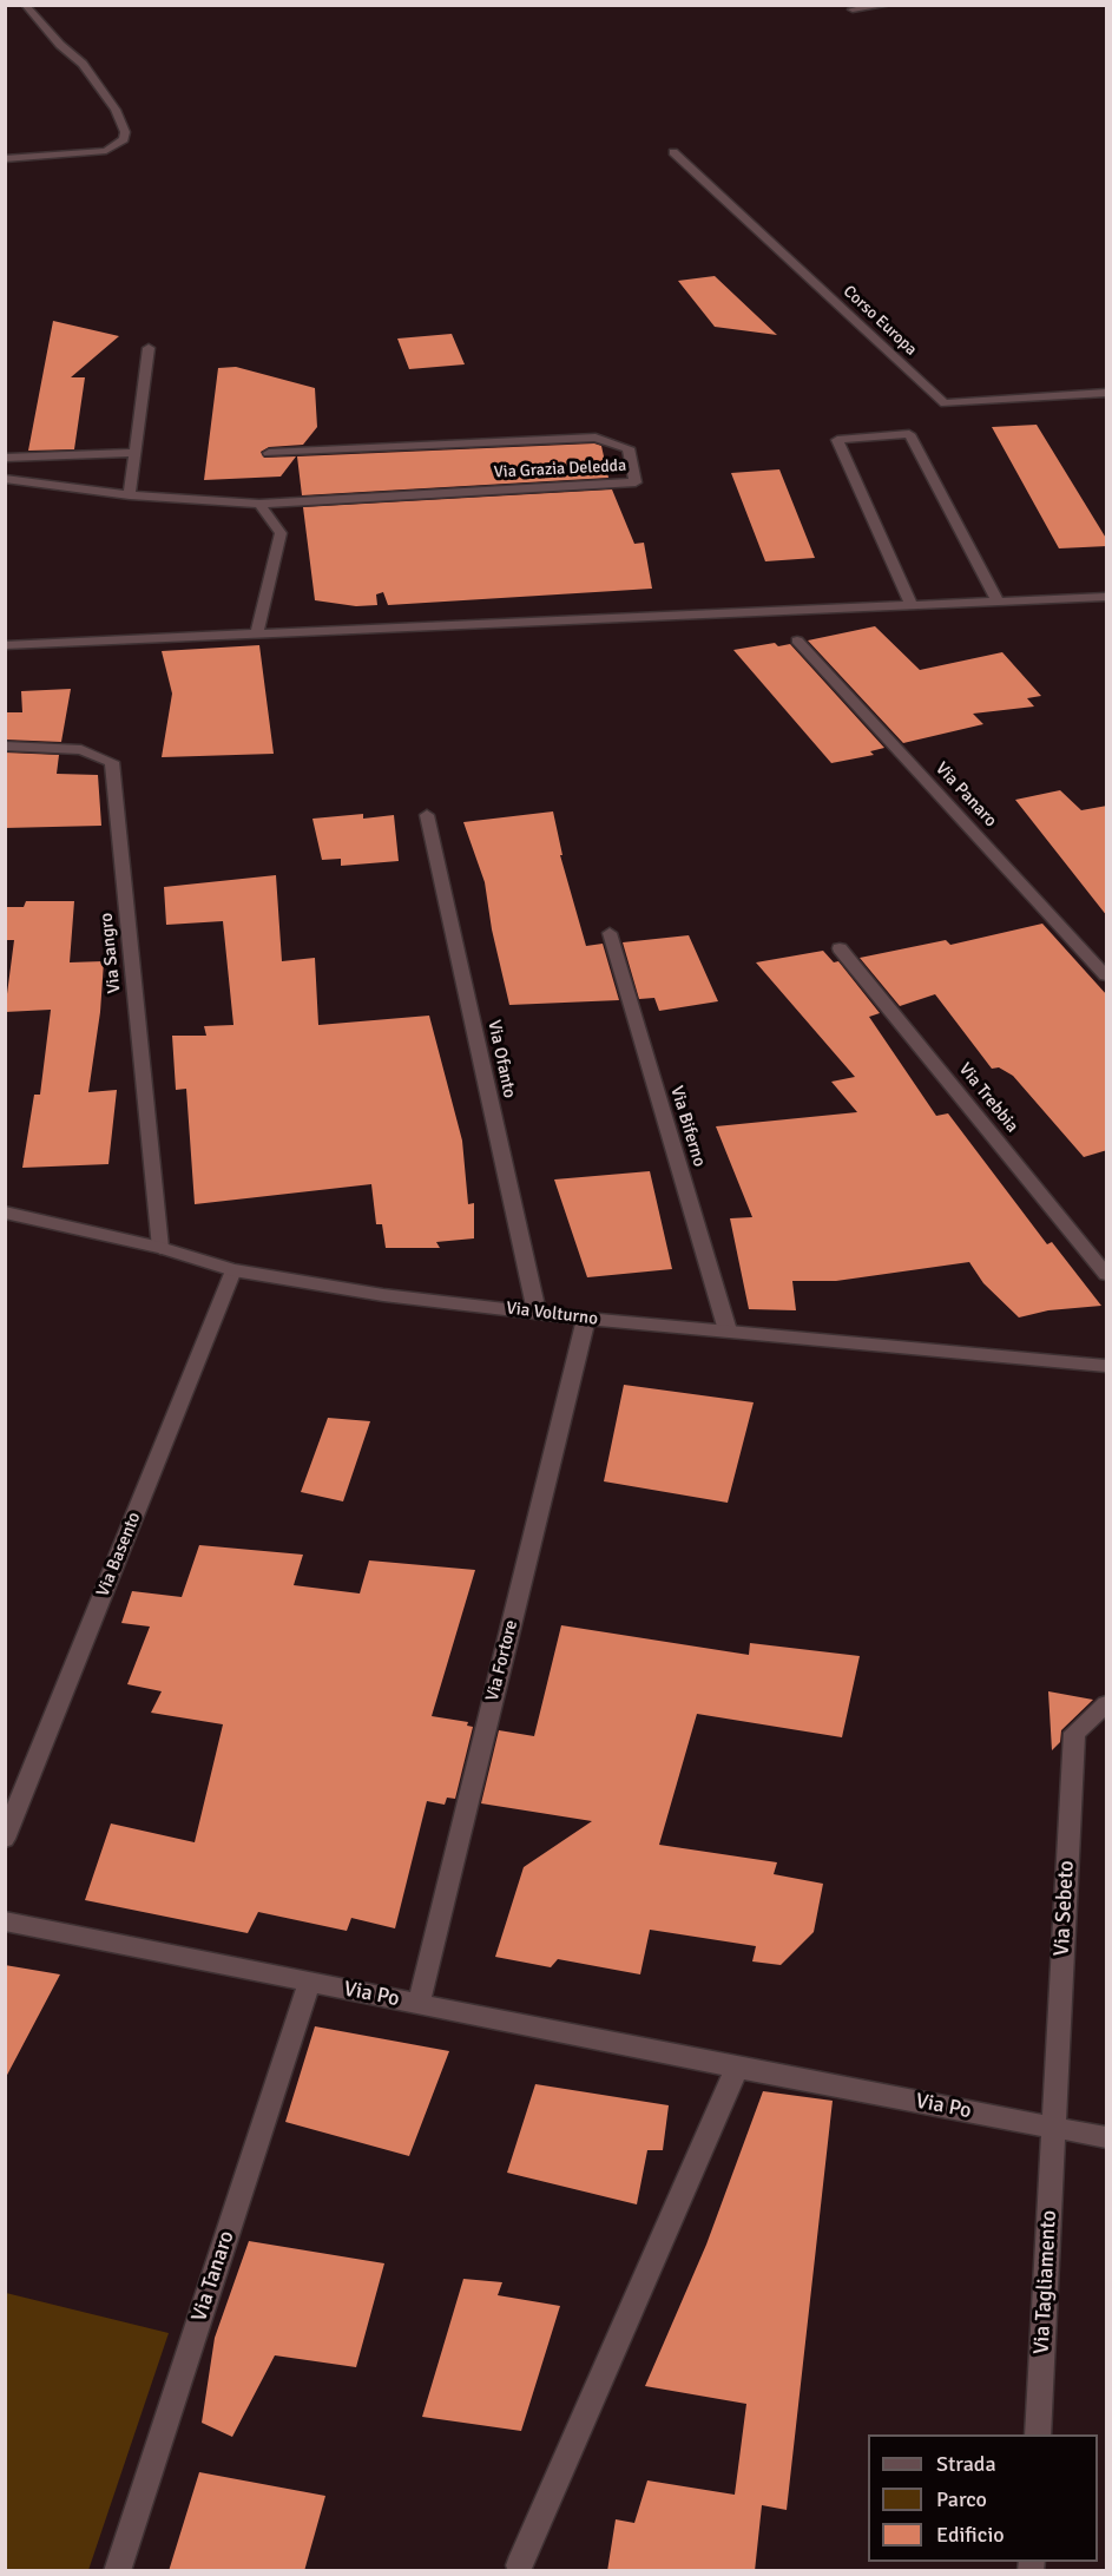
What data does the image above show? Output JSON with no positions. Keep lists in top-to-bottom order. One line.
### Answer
{"streets":{"street":["Corso Europa","Via Grazia Deledda","Via Panaro","Via Sangro","Via Ofanto","Via Trebbia","Via Biferno","Via Volturno","Via Basento","Via Fortore","Via Sebeto","Via Po","Via Tanaro","Via Tagliamento"]},"crossings":[["Via Sangro","Via Volturno"],["Via Ofanto","Via Volturno"],["Via Biferno","Via Volturno"],["Via Volturno","Via Basento"],["Via Volturno","Via Fortore"],["Via Fortore","Via Po"],["Via Sebeto","Via Po"],["Via Sebeto","Via Tagliamento"],["Via Po","Via Tanaro"],["Via Po","Via Tagliamento"]],"legend":["Strada","Parco","Edificio"]}
